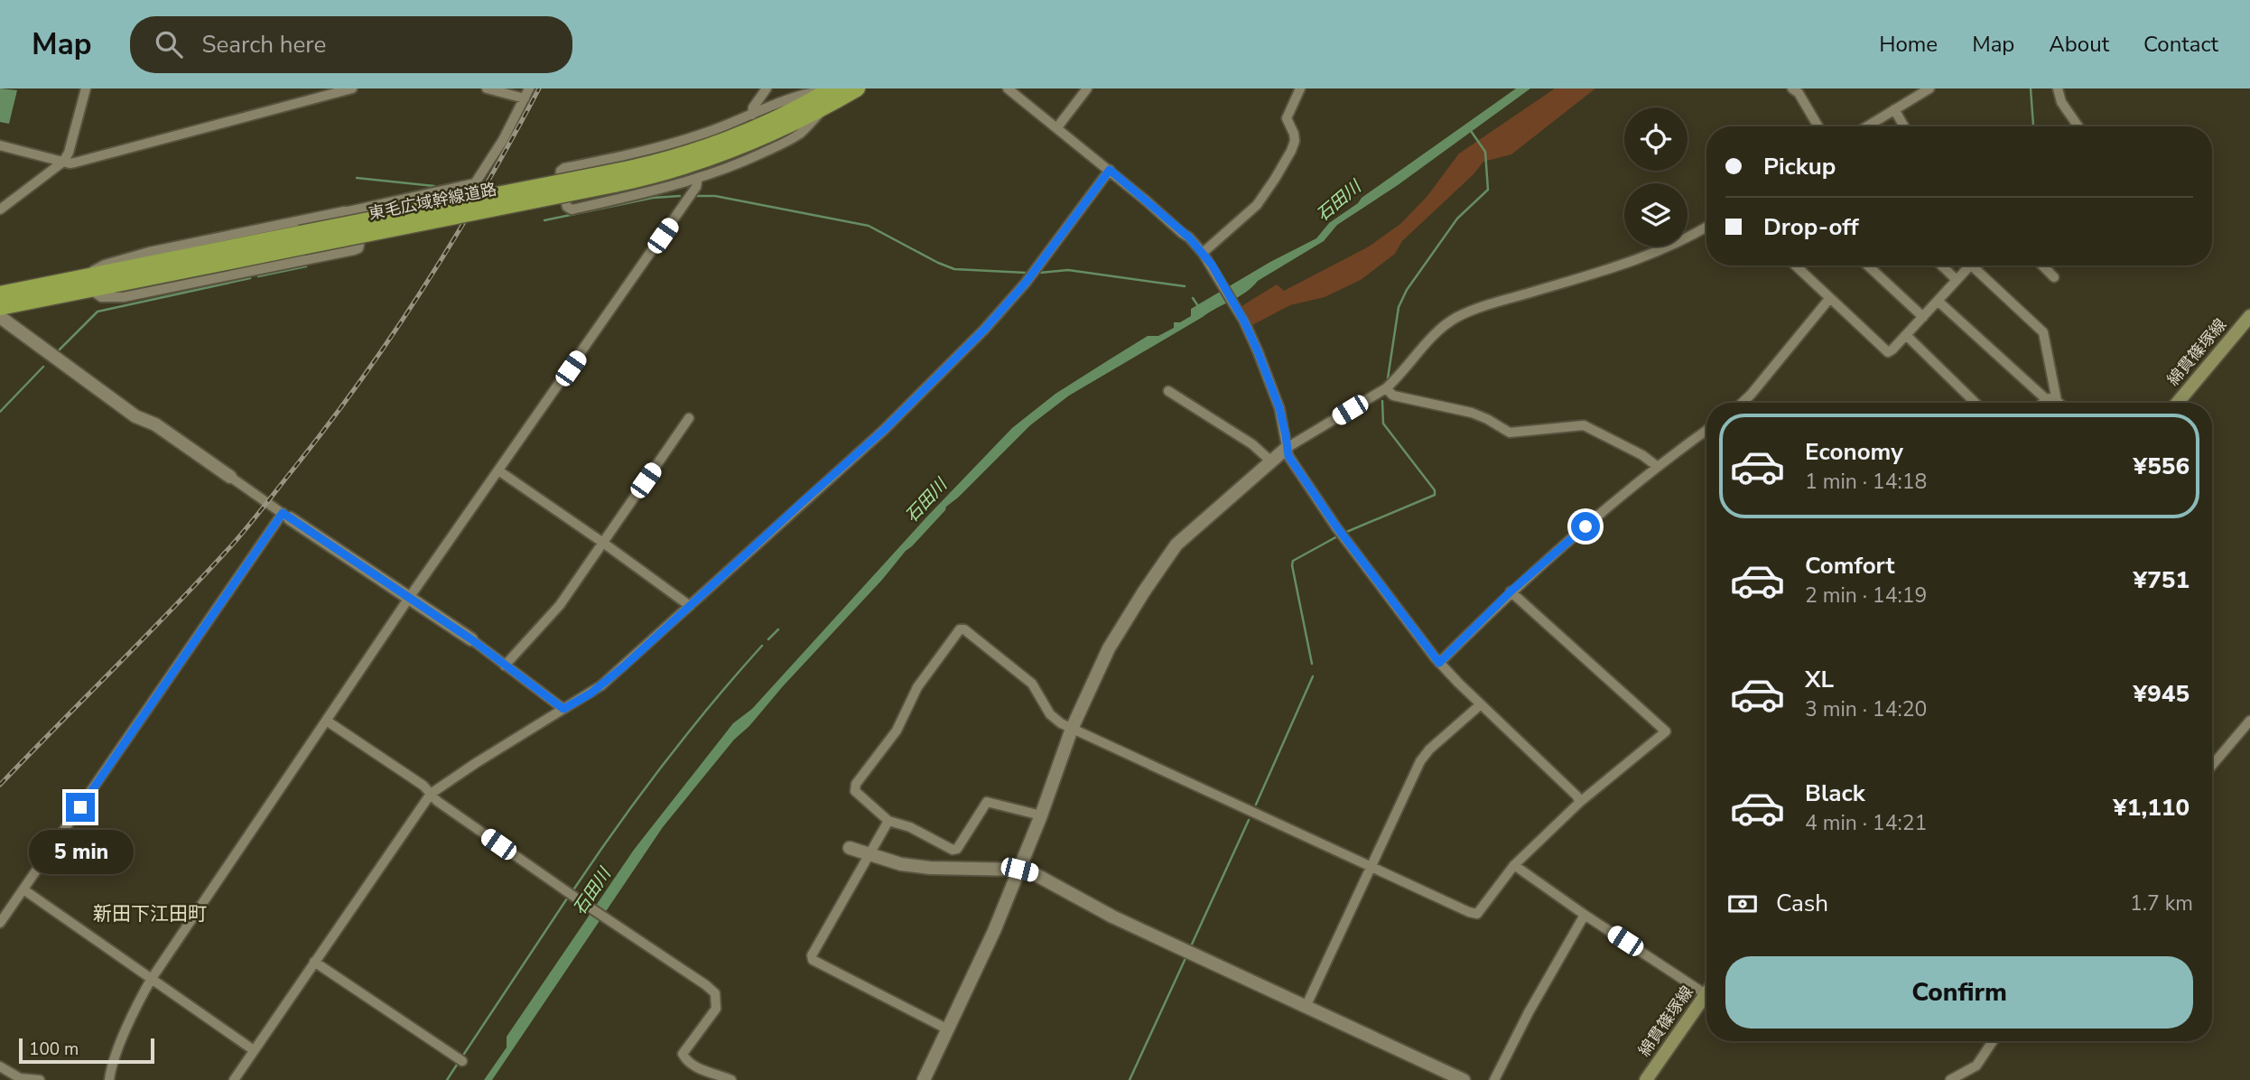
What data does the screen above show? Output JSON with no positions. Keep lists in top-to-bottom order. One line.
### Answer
{"streets":{"highway":["東毛広域幹線道路"],"main road":["綿貫篠塚線"]},"districts":["新田下江田町"],"water":["石田川"],"scale_bar":"100 m","page":{"header":"Map","search":"Search here","nav":["Home","Map","About","Contact"],"banner":["Pickup","Drop-off"],"list":[{"name":"Economy","note":"1 min · 14:18","value":"¥556"},{"name":"Comfort","note":"2 min · 14:19","value":"¥751"},{"name":"XL","note":"3 min · 14:20","value":"¥945"},{"name":"Black","note":"4 min · 14:21","value":"¥1,110"}],"bubble":"5 min","pay":["Cash","1.7 km"],"buttons":"Confirm","scale":"100 m"}}
